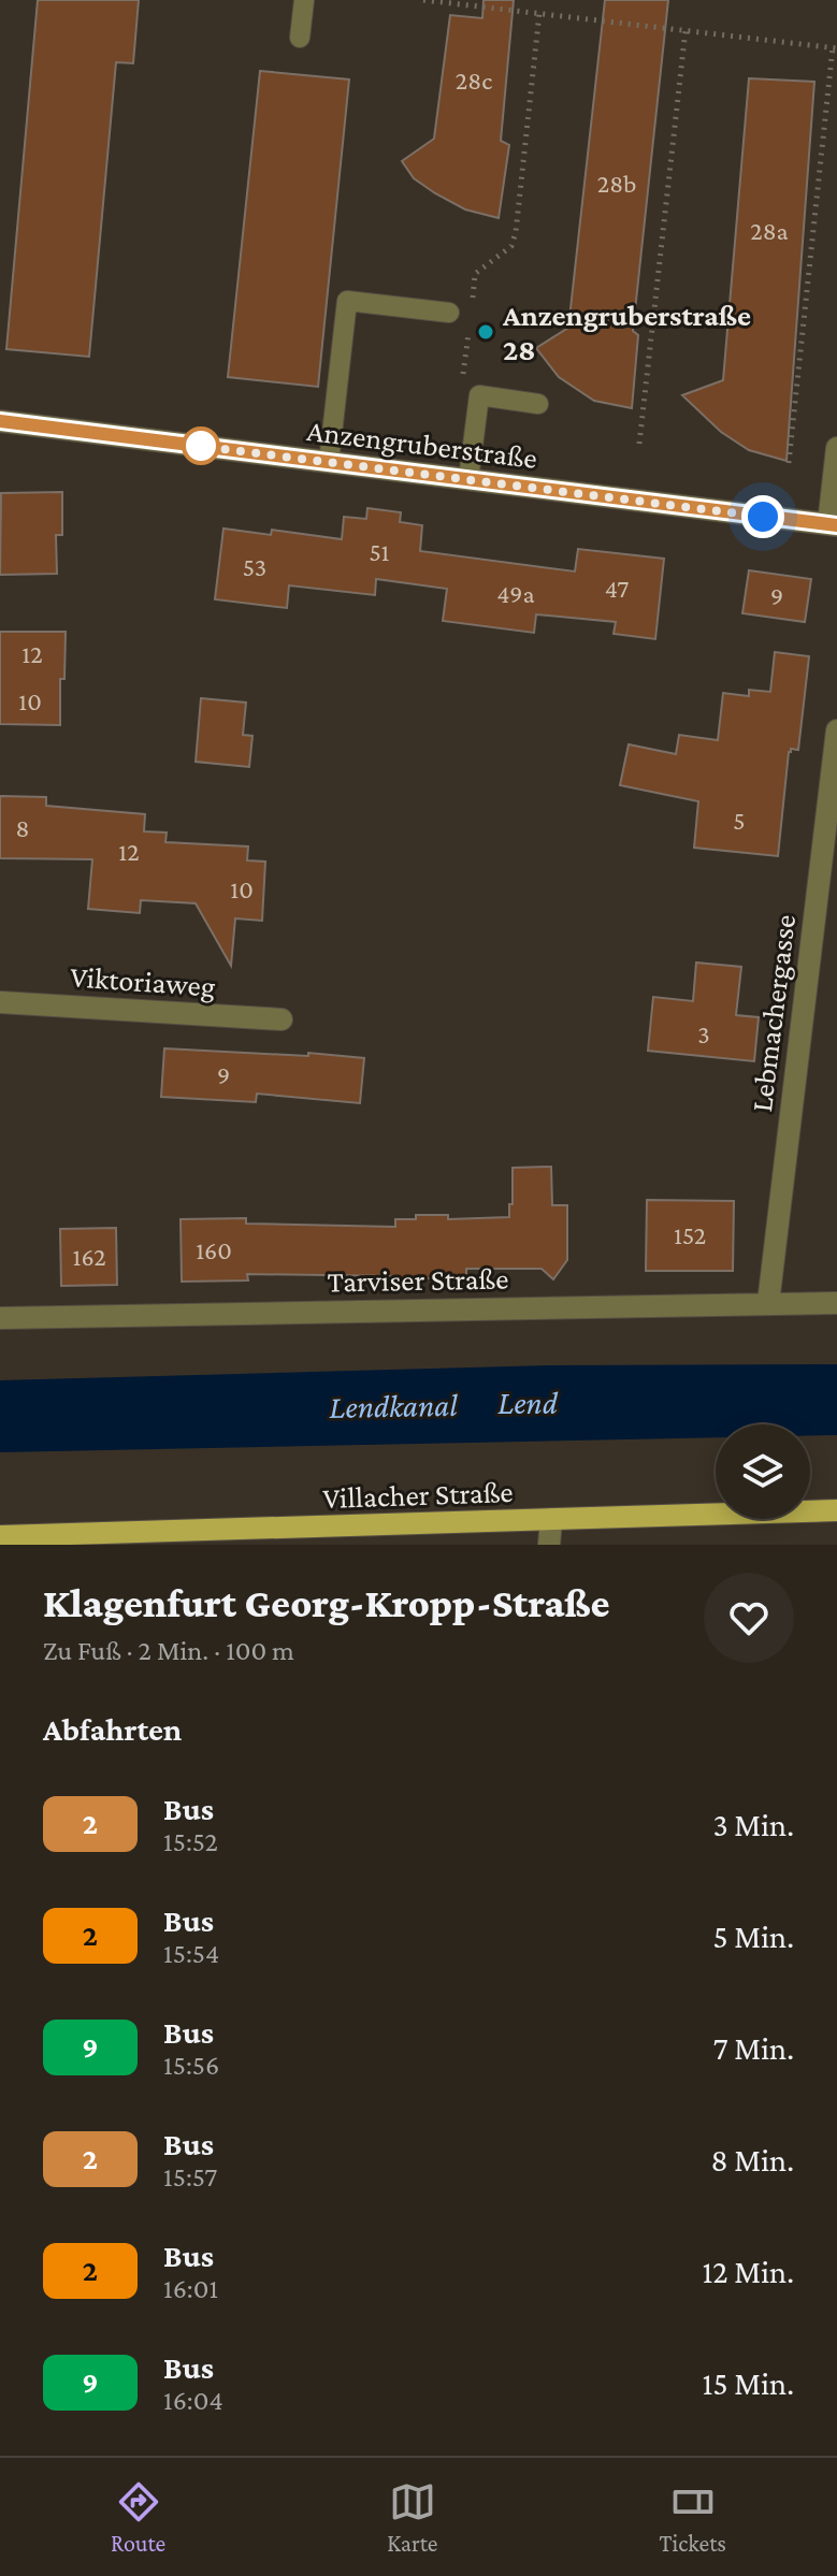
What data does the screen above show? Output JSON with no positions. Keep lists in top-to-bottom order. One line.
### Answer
{"streets":{"main road":["Villacher Straße"],"street":["Anzengruberstraße","Viktoriaweg","Lebmachergasse","Tarviser Straße"]},"crossings":[["Lebmachergasse","Tarviser Straße"]],"water":["Lend","Lendkanal"],"places":["Anzengruberstraße 28"],"lines":["bus line 2"],"house_numbers":["28c","28b","28a","51","53","47","49a","9","12","10","5","8","12","10","3","9","152","160","162"],"page":{"heading":[["Klagenfurt Georg-Kropp-Straße","Zu Fuß · 2 Min. · 100 m"],"Abfahrten"],"list":[{"mark":"2","name":"Bus","note":"15:52","value":"3 Min."},{"mark":"2","name":"Bus","note":"15:54","value":"5 Min."},{"mark":"9","name":"Bus","note":"15:56","value":"7 Min."},{"mark":"2","name":"Bus","note":"15:57","value":"8 Min."},{"mark":"2","name":"Bus","note":"16:01","value":"12 Min."},{"mark":"9","name":"Bus","note":"16:04","value":"15 Min."}],"tabs":["Route","Karte","Tickets"]}}
